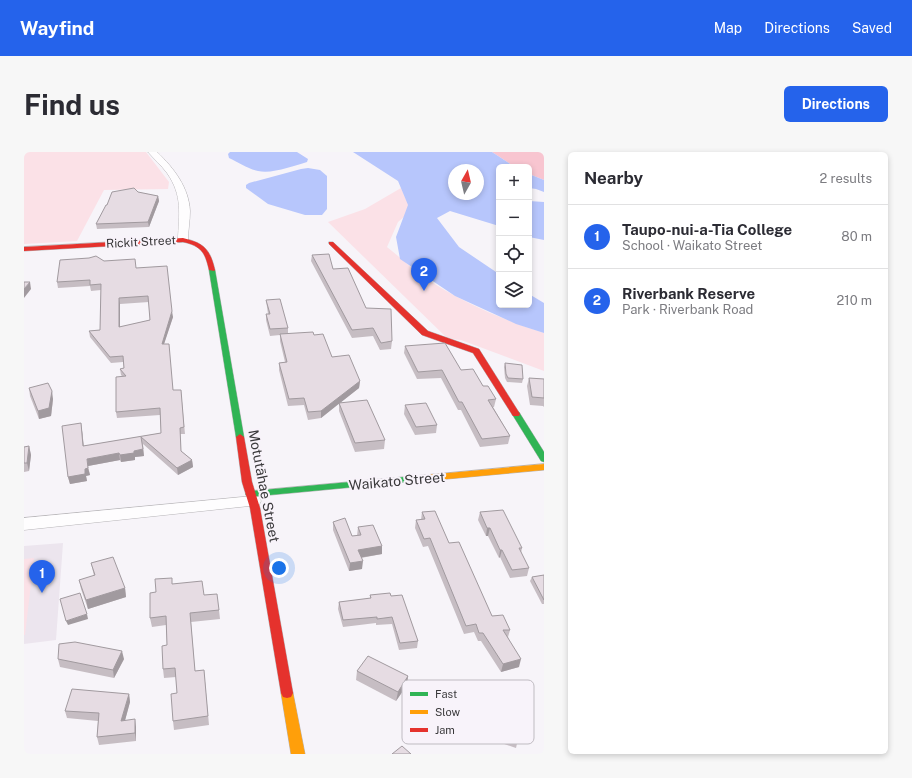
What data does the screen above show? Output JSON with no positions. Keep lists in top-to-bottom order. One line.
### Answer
{"streets":{"street":["Rickit Street","Waikato Street","Motutāhae Street"]},"crossings":[["Rickit Street","Motutāhae Street"],["Waikato Street","Motutāhae Street"]],"legend":["Fast","Slow","Jam"],"north":"top","page":{"header":"Wayfind","nav":["Map","Directions","Saved"],"buttons":"Directions","title":"Find us","heading":["Nearby","2 results"],"map_buttons":["+","−"],"list":[{"mark":"1","name":"Taupo-nui-a-Tia College","note":"School · Waikato Street","value":"80 m"},{"mark":"2","name":"Riverbank Reserve","note":"Park · Riverbank Road","value":"210 m"}],"pins":["2","1"]}}
